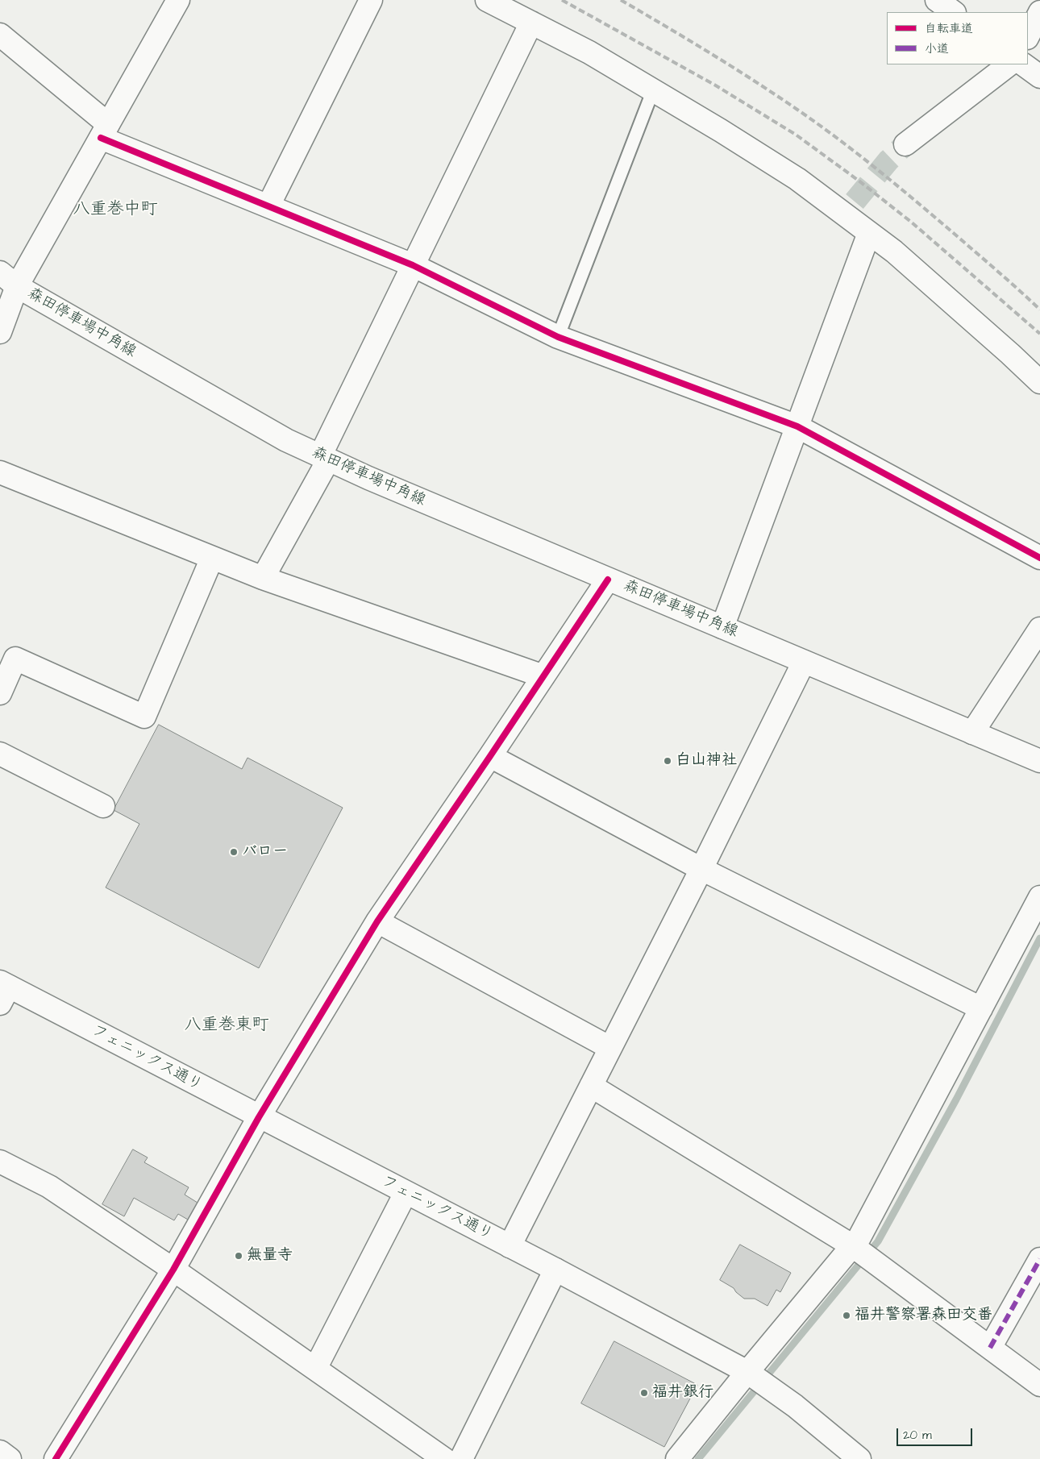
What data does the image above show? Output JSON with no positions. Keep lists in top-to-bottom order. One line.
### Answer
{"streets":{"street":["森田停車場中角線","フェニックス通り"]},"districts":["八重巻中町","八重巻東町"],"places":["白山神社","バロー","無量寺","福井警察署森田交番","福井銀行"],"legend":["自転車道","小道"],"scale_bar":"20 m"}
